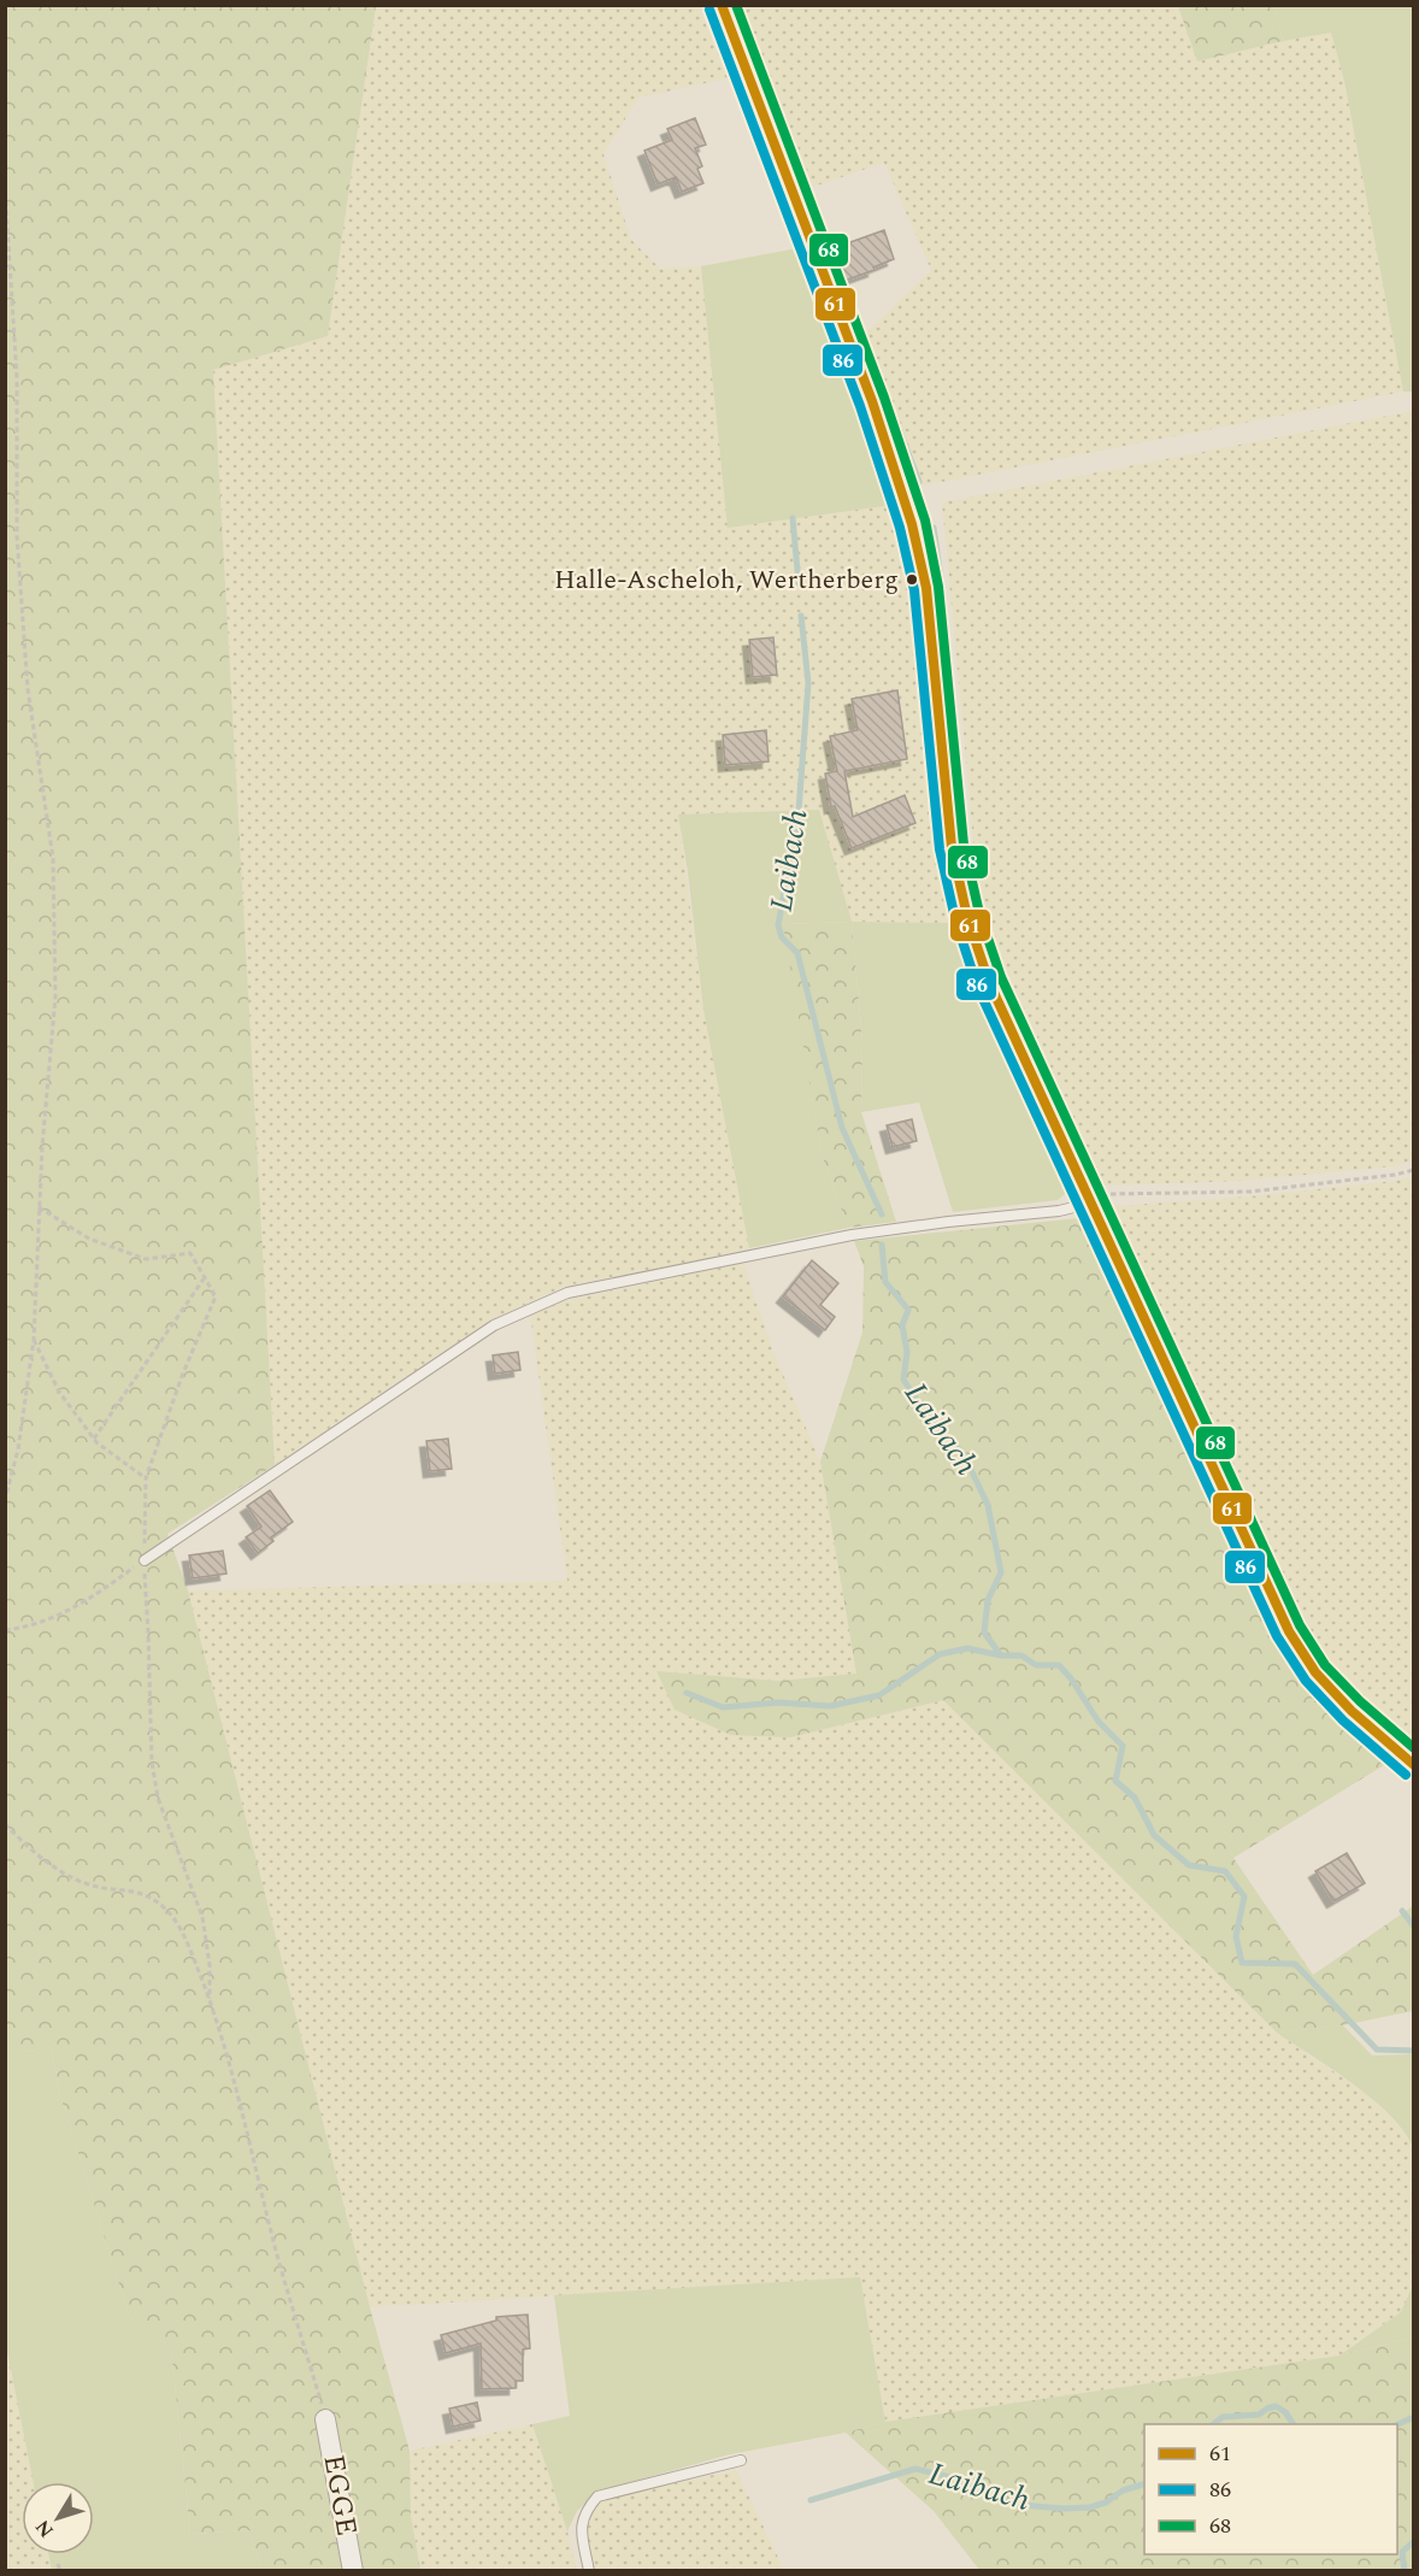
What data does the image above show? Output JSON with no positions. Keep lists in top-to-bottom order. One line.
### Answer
{"streets":{"street":["EGGE"]},"water":["Laibach"],"places":["Halle-Ascheloh, Wertherberg"],"lines":["transit line 61","transit line 68","transit line 86"],"legend":["61","86","68"],"north":"bottom left"}
